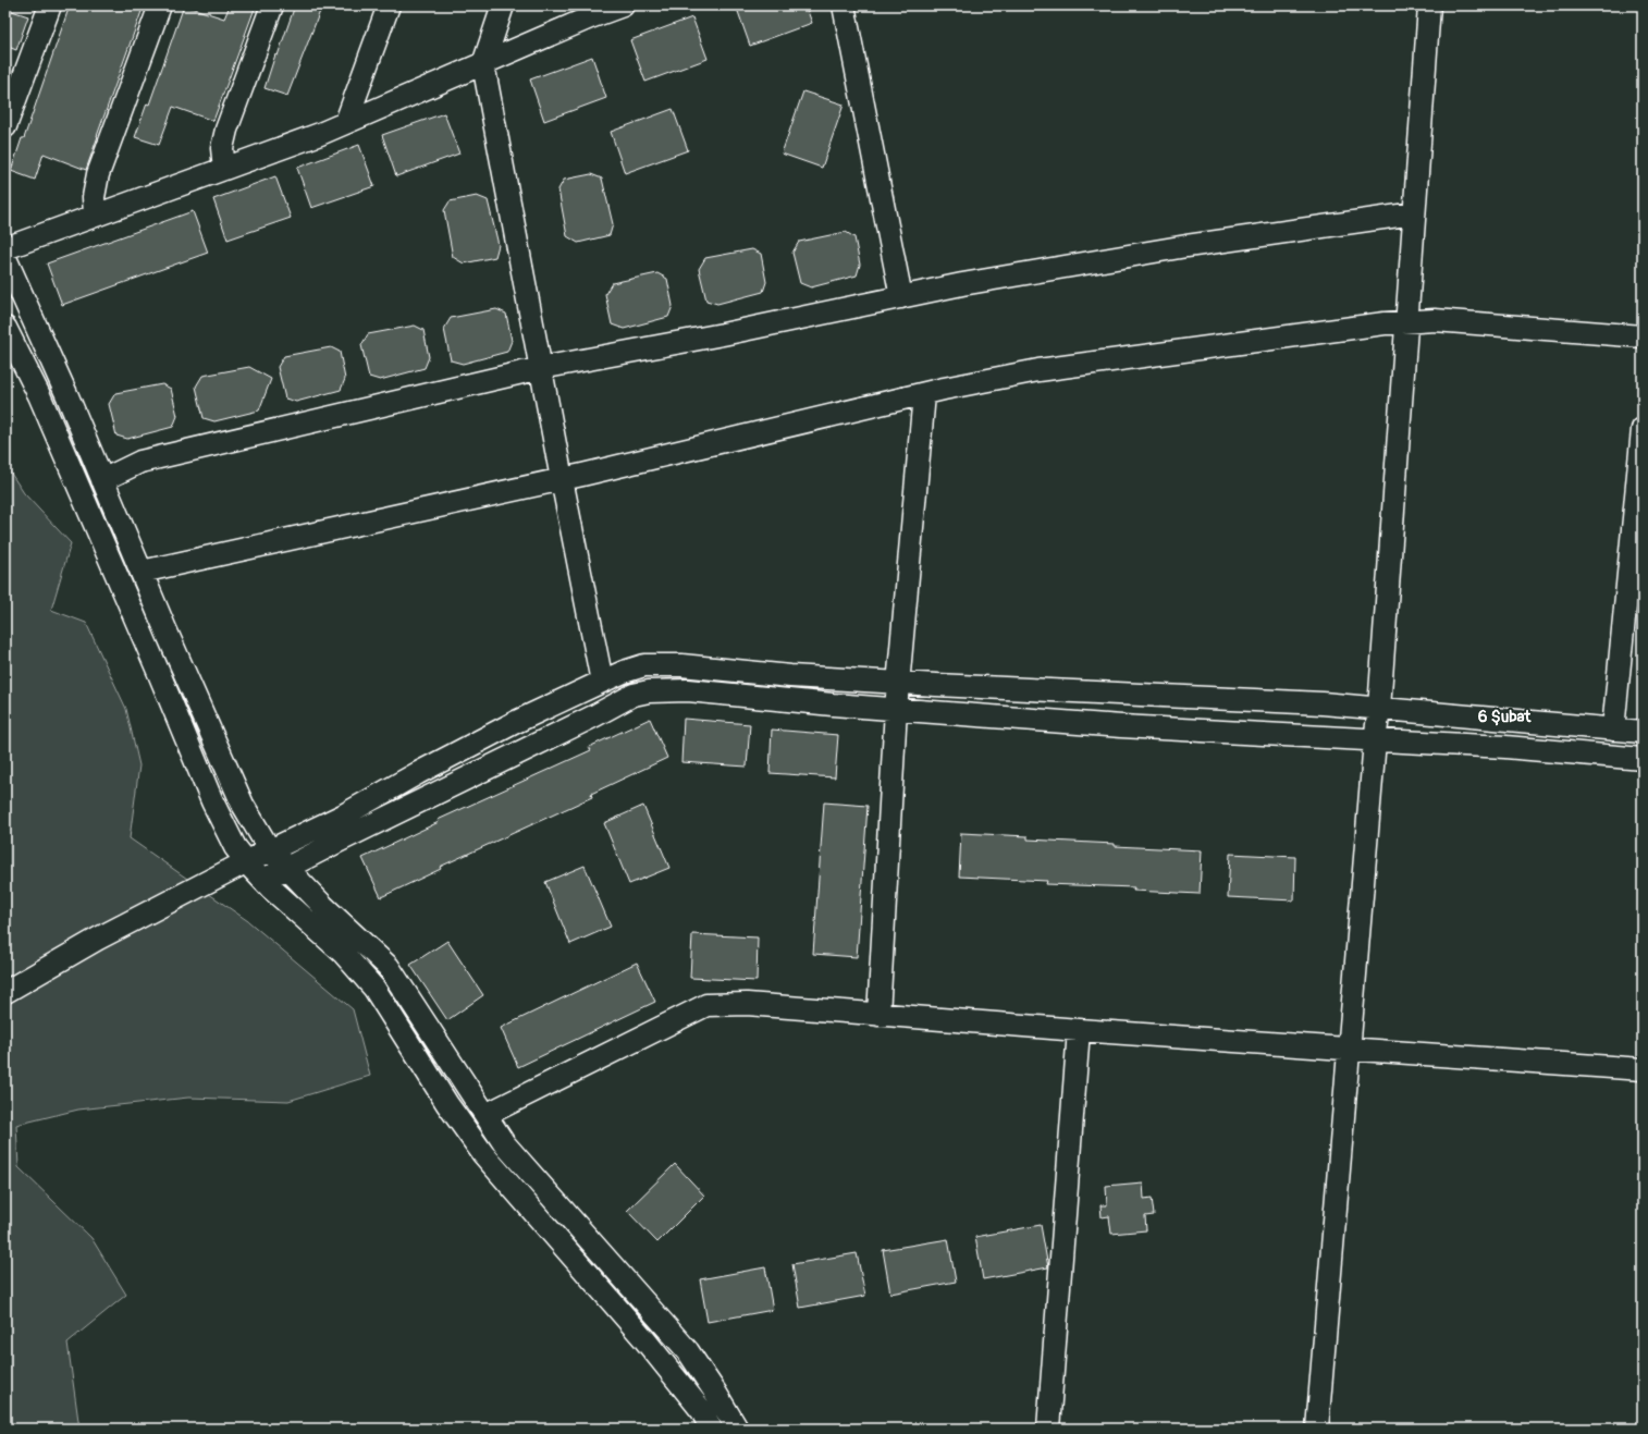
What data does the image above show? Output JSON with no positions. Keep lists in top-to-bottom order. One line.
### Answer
{"districts":["6 Şubat"]}
